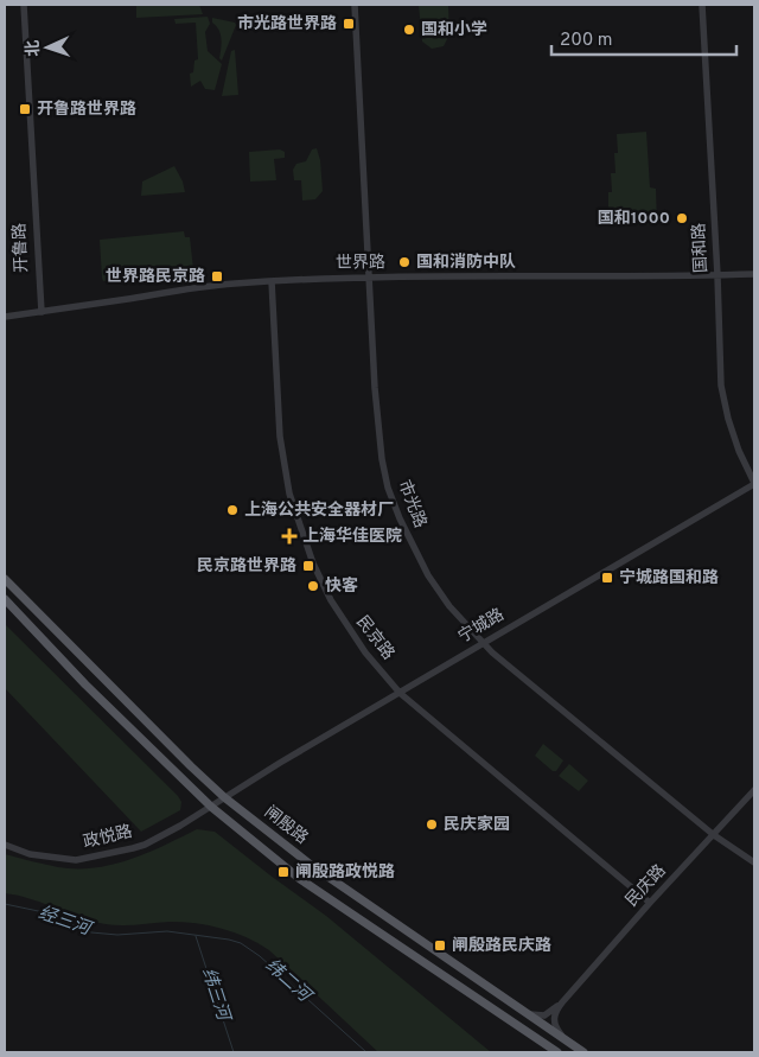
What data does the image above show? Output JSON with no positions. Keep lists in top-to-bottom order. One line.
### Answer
{"streets":{"main road":["闸殷路"],"street":["开鲁路","国和路","世界路","市光路","宁城路","民京路","政悦路","民庆路"]},"crossings":[["开鲁路","世界路"],["国和路","世界路"],["国和路","宁城路"],["世界路","市光路"],["世界路","民京路"],["市光路","宁城路"],["市光路","民庆路"],["宁城路","民京路"],["宁城路","闸殷路"],["宁城路","政悦路"],["民京路","民庆路"],["闸殷路","政悦路"],["闸殷路","民庆路"]],"water":["经三河","纬二河","纬三河"],"places":{"transit":["市光路世界路","开鲁路世界路","世界路民京路","民京路世界路","宁城路国和路","闸殷路政悦路","闸殷路民庆路"],"other":["国和小学","国和1000","国和消防中队","上海公共安全器材厂","快客","民庆家园"],"health":["上海华佳医院"]},"scale_bar":"200 m","north":"left"}
